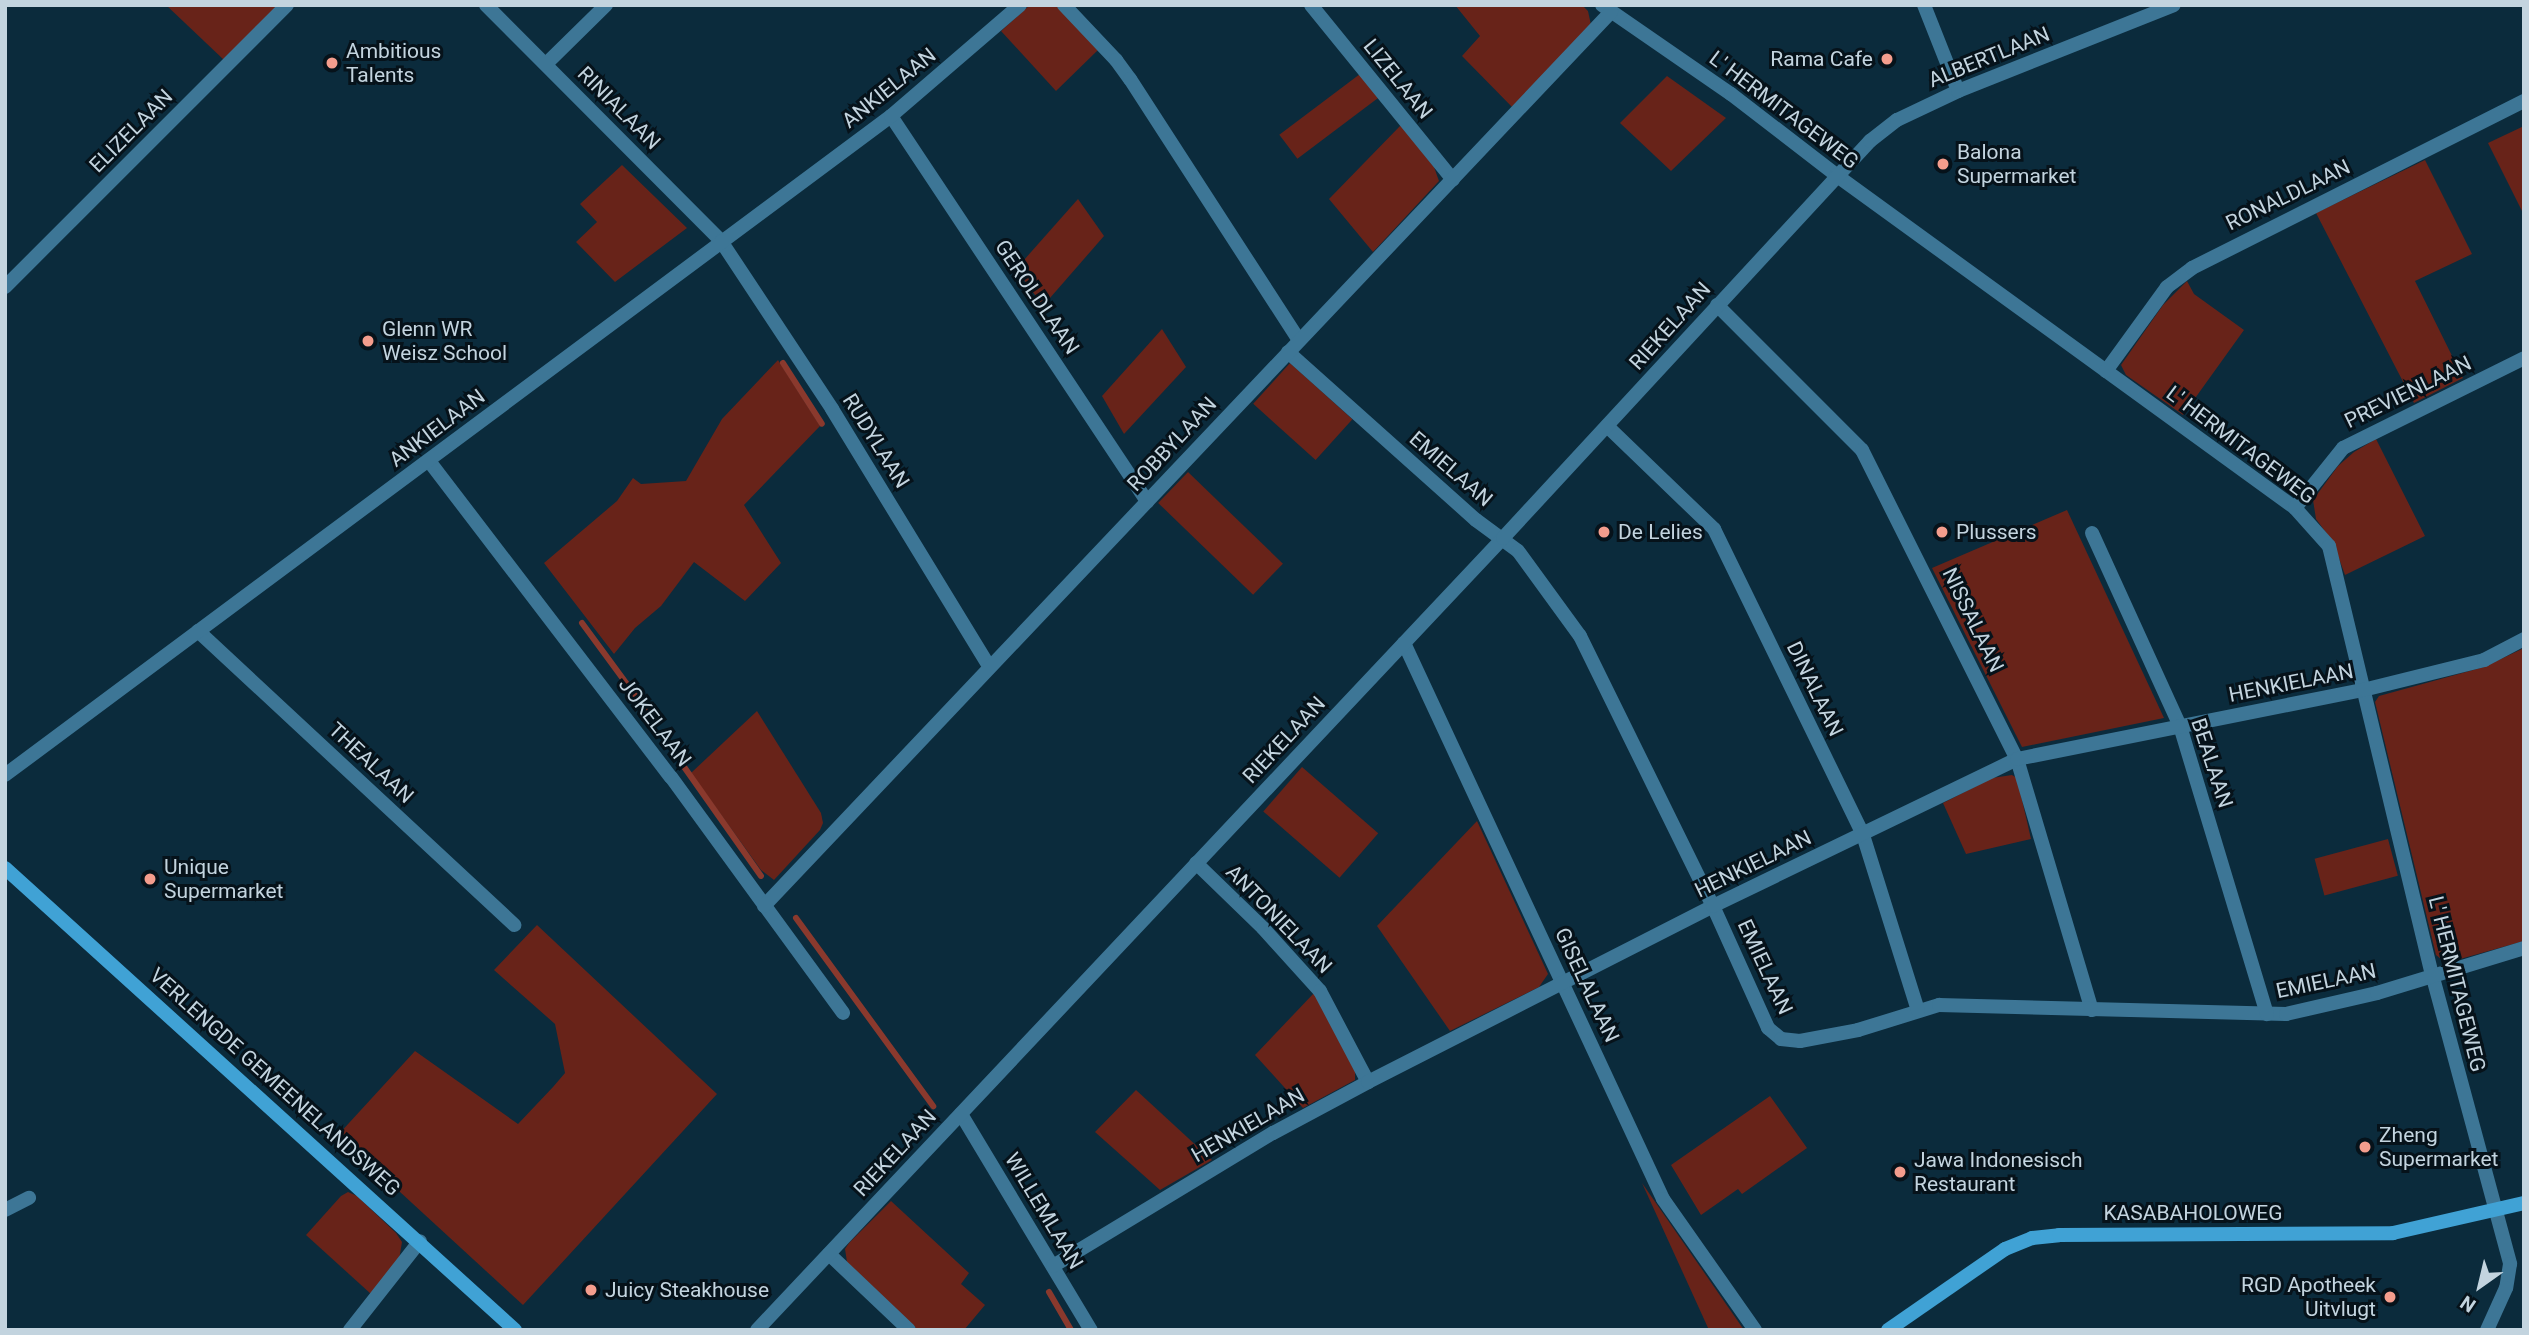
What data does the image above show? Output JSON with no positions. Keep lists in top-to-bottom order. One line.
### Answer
{"streets":{"street":["ALBERTLAAN","LIZELAAN","ANKIELAAN","RINIALAAN","L' HERMITAGEWEG","ELIZELAAN","RONALDLAAN","GEROLDLAAN","RIEKELAAN","PREVIENLAAN","RUDYLAAN","ROBBYLAAN","EMIELAAN","NISSALAAN","HENKIELAAN","DINALAAN","JOKELAAN","THEALAAN","BEALAAN","ANTONIELAAN","GISELALAAN","VERLENGDE GEMEENELANDSWEG","WILLEMLAAN","KASABAHOLOWEG"]},"crossings":[["ALBERTLAAN","L' HERMITAGEWEG"],["ALBERTLAAN","RIEKELAAN"],["LIZELAAN","ROBBYLAAN"],["ANKIELAAN","RINIALAAN"],["ANKIELAAN","GEROLDLAAN"],["ANKIELAAN","RUDYLAAN"],["ANKIELAAN","JOKELAAN"],["ANKIELAAN","THEALAAN"],["RINIALAAN","RUDYLAAN"],["L' HERMITAGEWEG","RONALDLAAN"],["L' HERMITAGEWEG","RIEKELAAN"],["L' HERMITAGEWEG","PREVIENLAAN"],["L' HERMITAGEWEG","ROBBYLAAN"],["L' HERMITAGEWEG","EMIELAAN"],["L' HERMITAGEWEG","HENKIELAAN"],["L' HERMITAGEWEG","KASABAHOLOWEG"],["GEROLDLAAN","ROBBYLAAN"],["RIEKELAAN","EMIELAAN"],["RIEKELAAN","NISSALAAN"],["RIEKELAAN","DINALAAN"],["RIEKELAAN","ANTONIELAAN"],["RIEKELAAN","GISELALAAN"],["RIEKELAAN","WILLEMLAAN"],["RUDYLAAN","ROBBYLAAN"],["ROBBYLAAN","EMIELAAN"],["ROBBYLAAN","JOKELAAN"],["EMIELAAN","NISSALAAN"],["EMIELAAN","HENKIELAAN"],["EMIELAAN","DINALAAN"],["EMIELAAN","BEALAAN"],["NISSALAAN","HENKIELAAN"],["HENKIELAAN","DINALAAN"],["HENKIELAAN","BEALAAN"],["HENKIELAAN","ANTONIELAAN"],["HENKIELAAN","GISELALAAN"],["HENKIELAAN","WILLEMLAAN"]],"places":["Rama Cafe","Ambitious Talents","Balona Supermarket","Glenn WR Weisz School","De Lelies","Plussers","Unique Supermarket","Zheng Supermarket","Jawa Indonesisch Restaurant","Juicy Steakhouse","RGD Apotheek Uitvlugt"],"north":"bottom left"}
